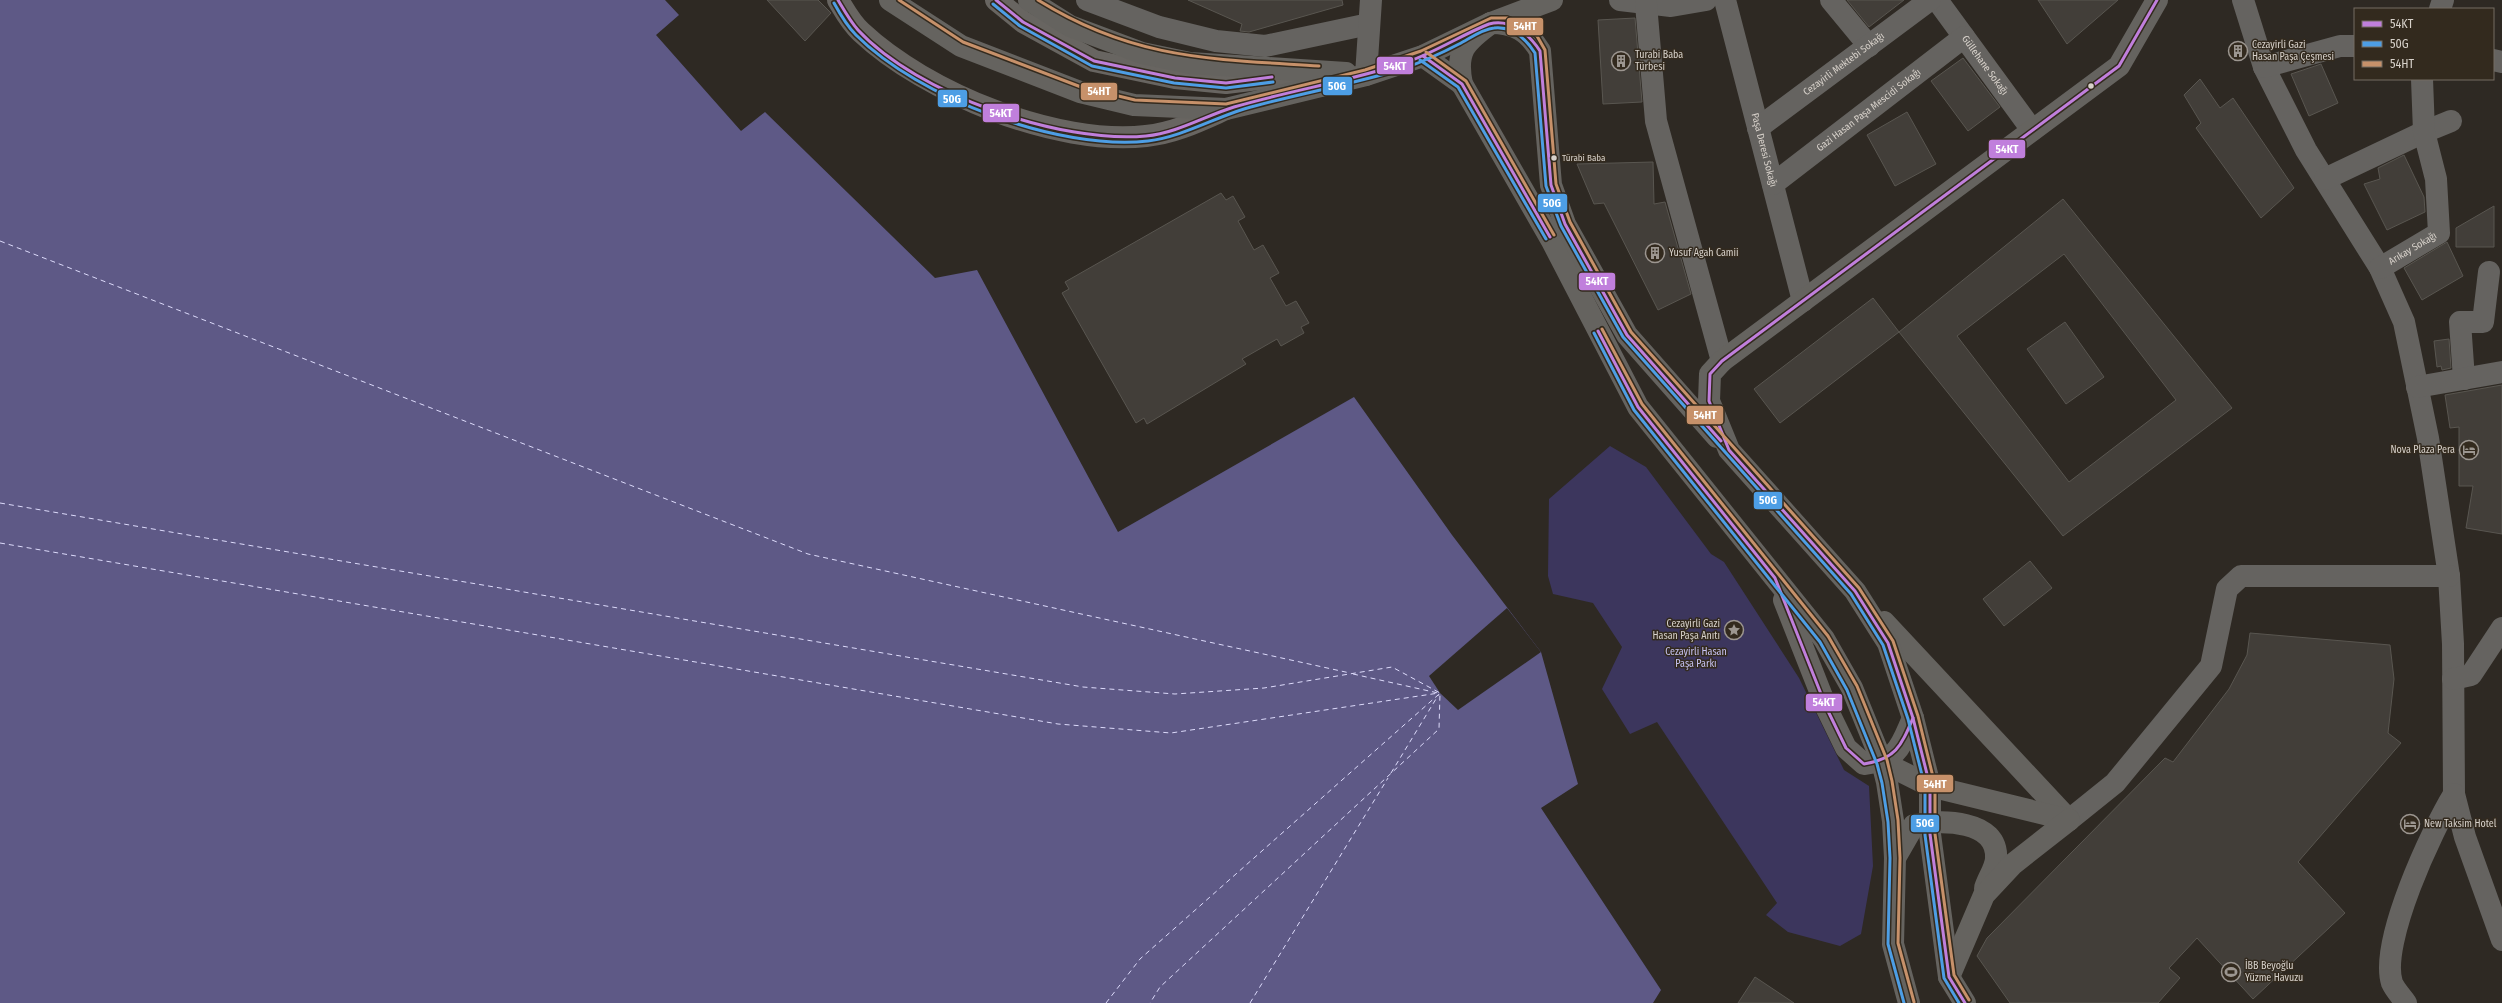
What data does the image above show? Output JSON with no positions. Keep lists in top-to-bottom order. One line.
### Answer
{"streets":{"street":["Cezayirli Mektebi Sokağı","Güllehane Sokağı","Gazi Hasan Paşa Mescidi Sokağı","Paşa Deresi Sokağı","Arıkay Sokağı"]},"crossings":[["Cezayirli Mektebi Sokağı","Paşa Deresi Sokağı"],["Güllehane Sokağı","Gazi Hasan Paşa Mescidi Sokağı"],["Gazi Hasan Paşa Mescidi Sokağı","Paşa Deresi Sokağı"]],"parks":["Cezayirli Hasan Paşa Parkı"],"places":{"building":["Cezayirli Gazi Hasan Paşa Çeşmesi","Turabi Baba Türbesi","Yusuf Agah Camii"],"other":["Türabi Baba"],"hotel":["Nova Plaza Pera","New Taksim Hotel"],"place":["Cezayirli Gazi Hasan Paşa Anıtı"],"sports":["İBB Beyoğlu Yüzme Havuzu"]},"lines":["transit line 54KT","transit line 54HT","transit line 50G"],"legend":["54KT","50G","54HT"]}
